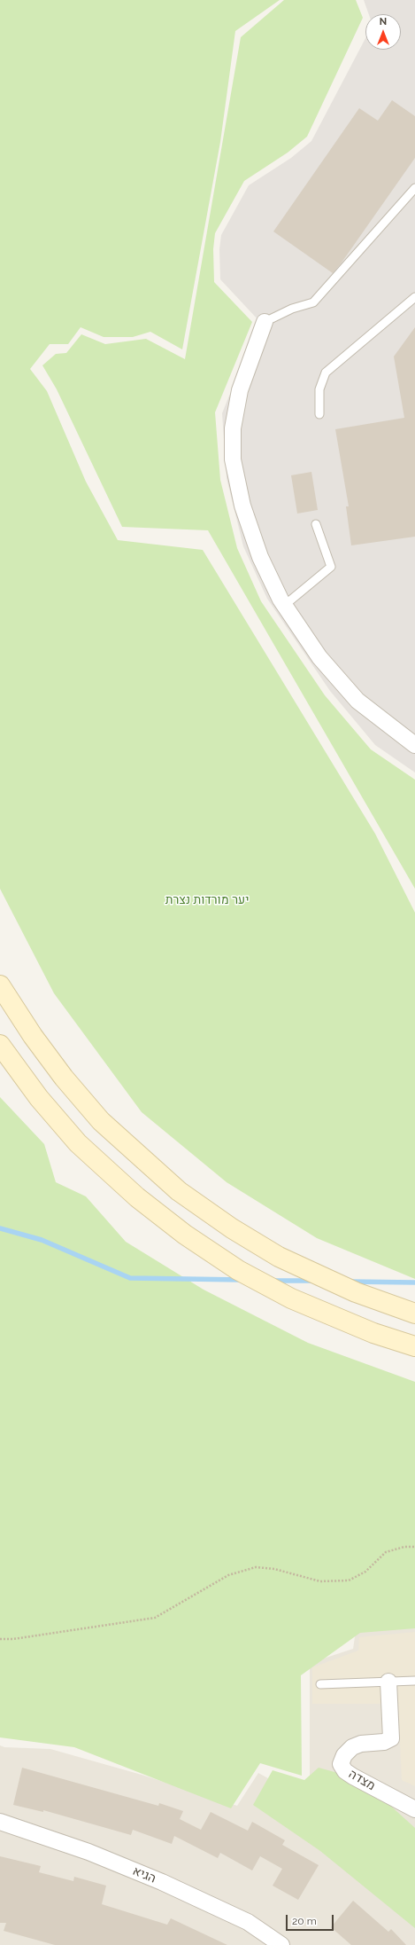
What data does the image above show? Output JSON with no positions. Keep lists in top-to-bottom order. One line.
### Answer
{"streets":{"street":["מצדה","הגיא"]},"parks":["יער מורדות נצרת"],"scale_bar":"20 m","north":"top"}
